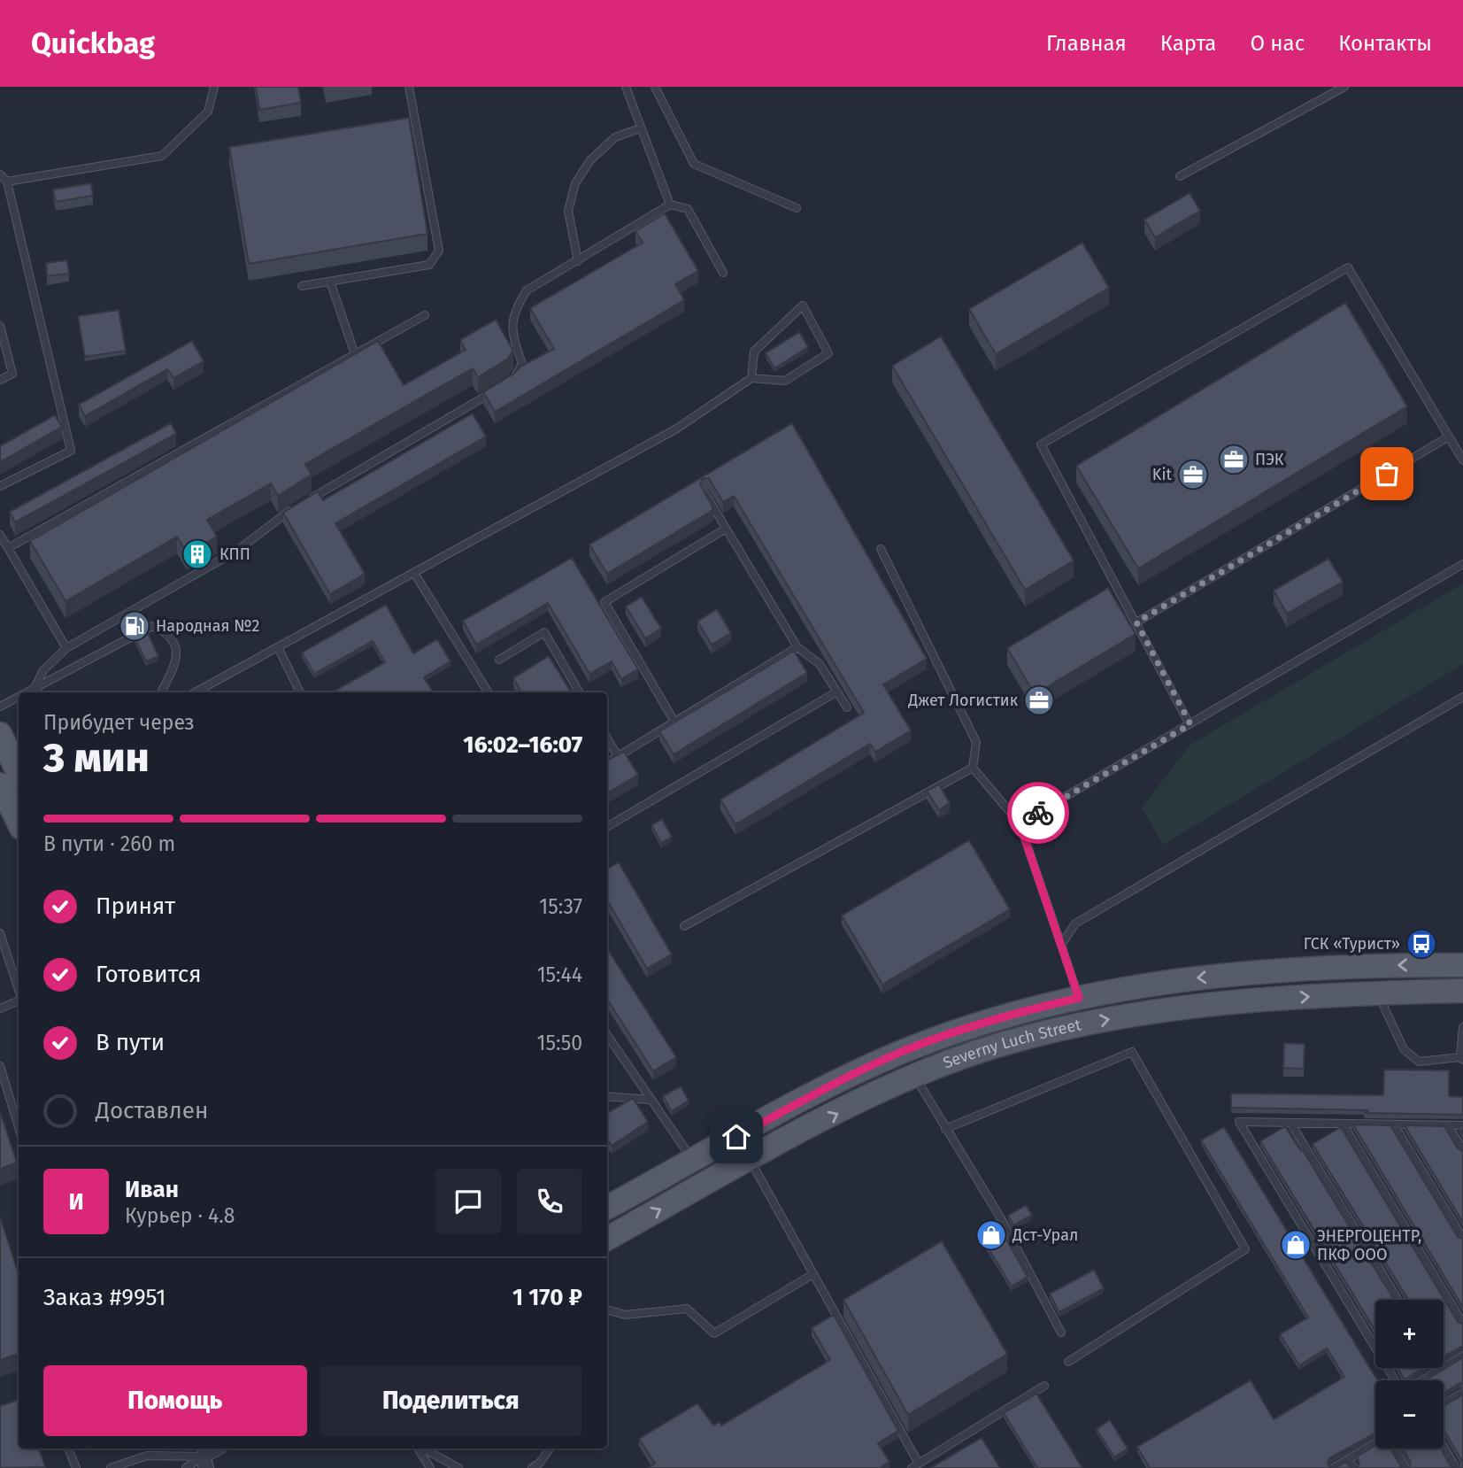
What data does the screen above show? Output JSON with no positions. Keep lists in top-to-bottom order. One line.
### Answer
{"streets":{"main road":["Severny Luch Street"]},"places":{"office":["ПЭК","Kit","Джет Логистик"],"building":["КПП"],"fuel station":["Народная №2"],"bus stop":["ГСК «Турист»"],"shop":["Дст-Урал","ЭНЕРГОЦЕНТР, ПКФ ООО"]},"page":{"header":"Quickbag","nav":["Главная","Карта","О нас","Контакты"],"heading":["3 мин","Прибудет через","16:02–16:07"],"panel":["Иван","Курьер · 4.8","Заказ #9951","1 170 ₽"],"bar":"В пути · 260 m","list":[["Принят","15:37"],["Готовится","15:44"],["В пути","15:50"],"Доставлен"],"round":"И","map_buttons":["+","−"],"buttons":["Помощь","Поделиться"]}}
